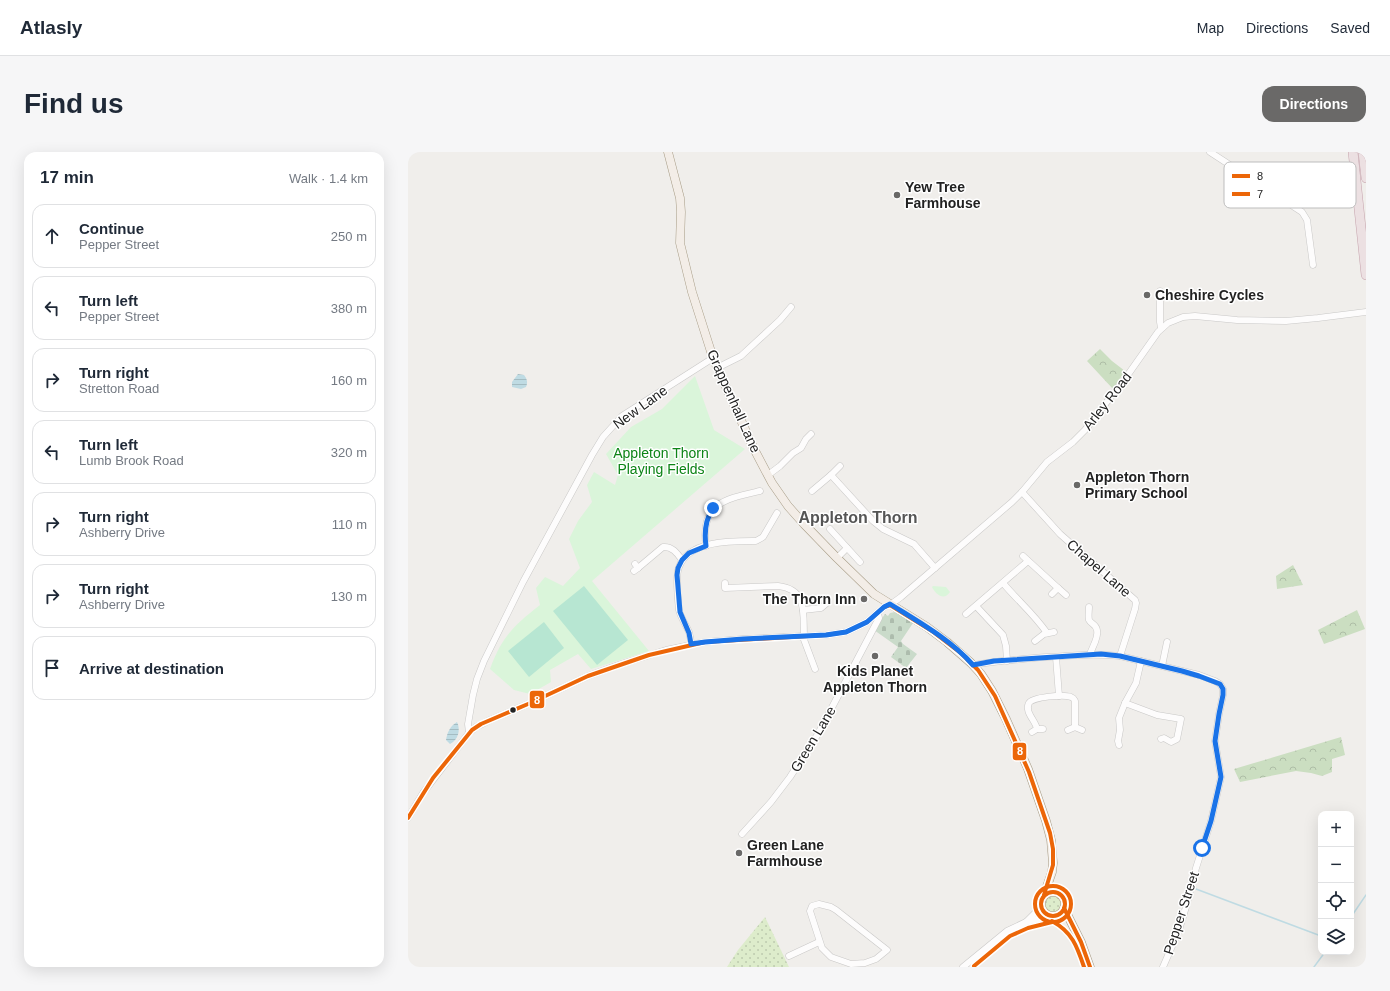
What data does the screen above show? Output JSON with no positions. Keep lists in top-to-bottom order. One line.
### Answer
{"streets":{"main road":["Grappenhall Lane"],"street":["Arley Road","New Lane","Chapel Lane","Green Lane","Pepper Street"]},"crossings":[["Grappenhall Lane","Arley Road"],["Grappenhall Lane","New Lane"],["Grappenhall Lane","Pepper Street"],["Arley Road","New Lane"],["Arley Road","Chapel Lane"],["Arley Road","Green Lane"],["Chapel Lane","Pepper Street"]],"districts":["Appleton Thorn"],"parks":["Appleton Thorn Playing Fields"],"places":["Yew Tree Farmhouse","Cheshire Cycles","Appleton Thorn Primary School","The Thorn Inn","Kids Planet Appleton Thorn","Green Lane Farmhouse"],"lines":["transit line 8","transit line 7"],"legend":["8","7"],"page":{"header":"Atlasly","nav":["Map","Directions","Saved"],"buttons":"Directions","title":"Find us","heading":["17 min","Walk · 1.4 km"],"list":[["Continue","Pepper Street","250 m"],["Turn left","Pepper Street","380 m"],["Turn right","Stretton Road","160 m"],["Turn left","Lumb Brook Road","320 m"],["Turn right","Ashberry Drive","110 m"],["Turn right","Ashberry Drive","130 m"],"Arrive at destination"],"map_buttons":["+","−"]}}
